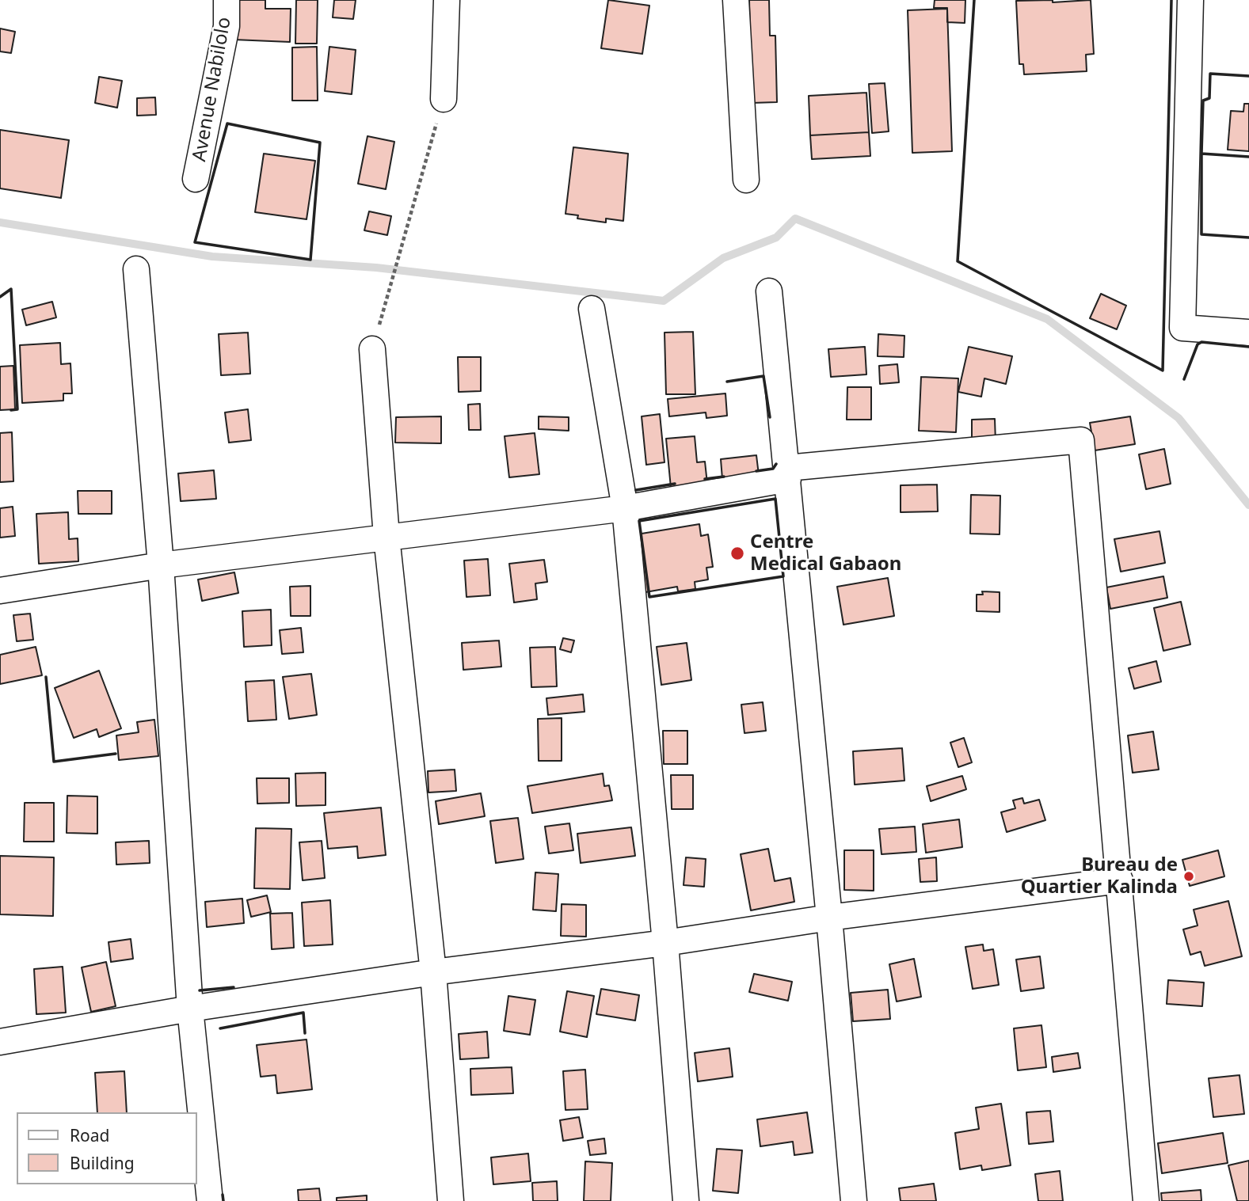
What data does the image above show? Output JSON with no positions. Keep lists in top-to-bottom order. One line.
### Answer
{"streets":{"street":["Avenue Nabilolo"]},"places":["Centre Medical Gabaon","Bureau de Quartier Kalinda"],"legend":["Road","Building"]}
